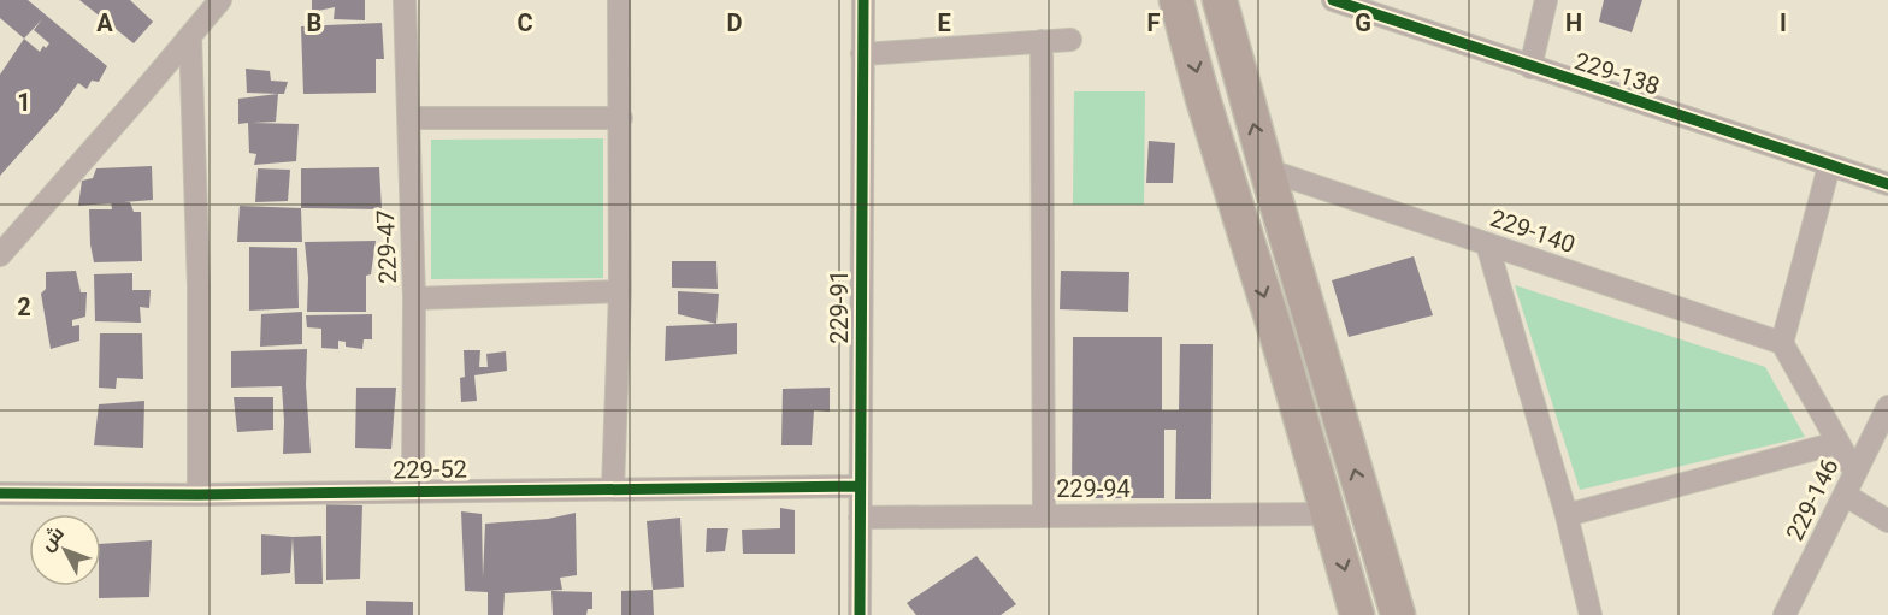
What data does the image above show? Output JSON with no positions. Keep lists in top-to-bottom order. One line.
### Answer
{"streets":{"street":["229-138","229-140","229-47","229-91","229-52","229-94","229-146"]},"crossings":[["229-47","229-52"],["229-91","229-52"],["229-91","229-94"]],"north":"top left","grid":{"columns":["A","B","C","D","E","F","G","H","I"],"rows":["1","2"]}}
